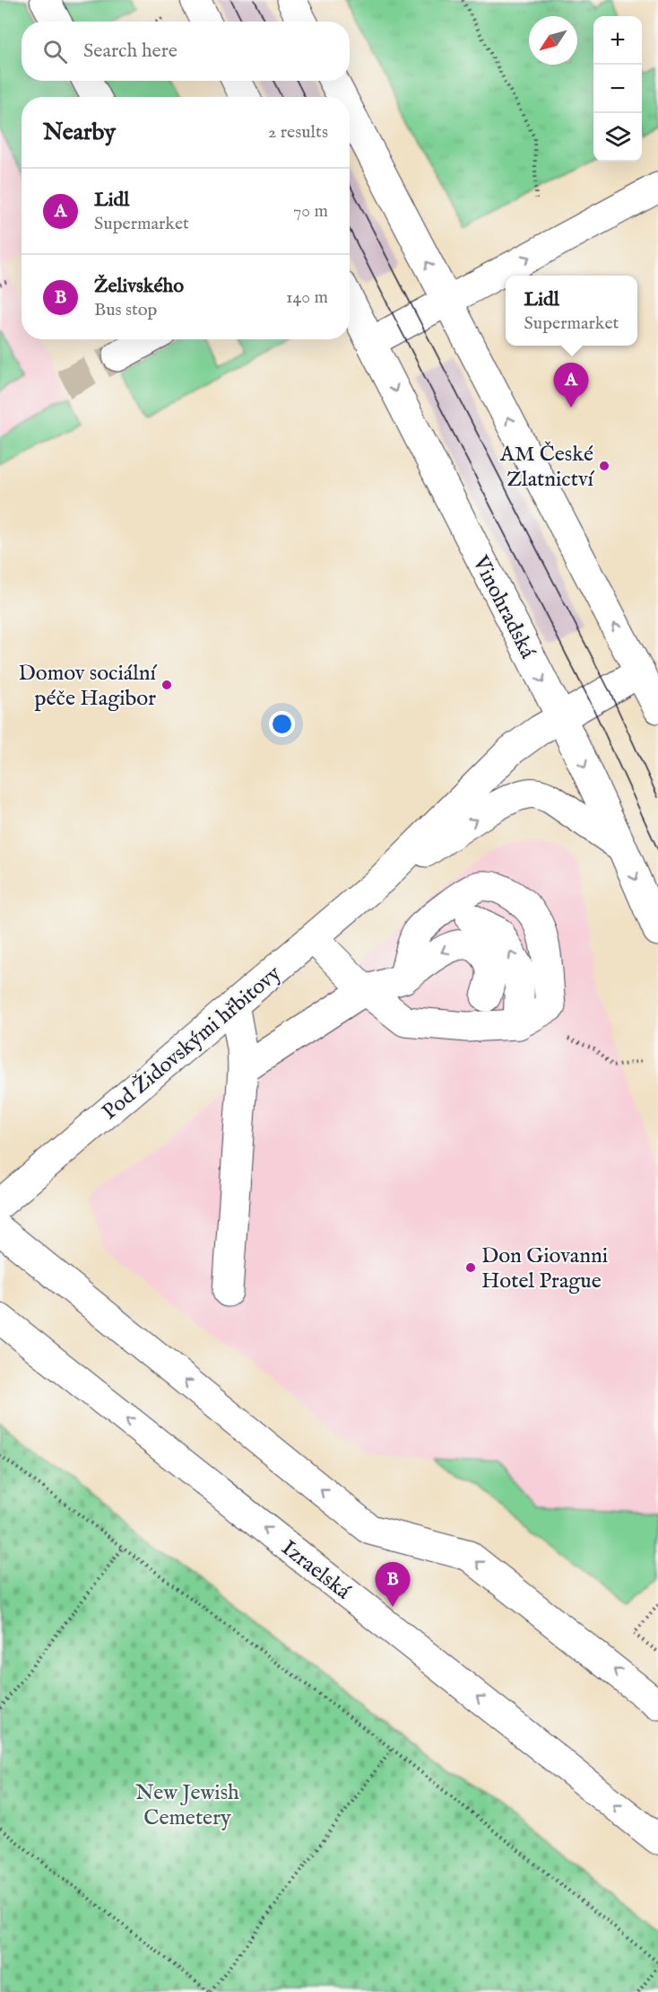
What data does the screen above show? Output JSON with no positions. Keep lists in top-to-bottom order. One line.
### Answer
{"streets":{"main road":["Vinohradská","Pod Židovskými hřbitovy","Izraelská"]},"crossings":[["Vinohradská","Pod Židovskými hřbitovy"]],"parks":["New Jewish Cemetery"],"places":["AM České Zlatnictví","Domov sociální péče Hagibor","Don Giovanni Hotel Prague"],"north":"bottom left","page":{"map_buttons":["+","−"],"search":"Search here","heading":["Nearby","2 results"],"list":[{"mark":"A","name":"Lidl","note":"Supermarket","value":"70 m"},{"mark":"B","name":"Želivského","note":"Bus stop","value":"140 m"}],"popup":["Lidl","Supermarket"],"pins":["A","B"]}}
